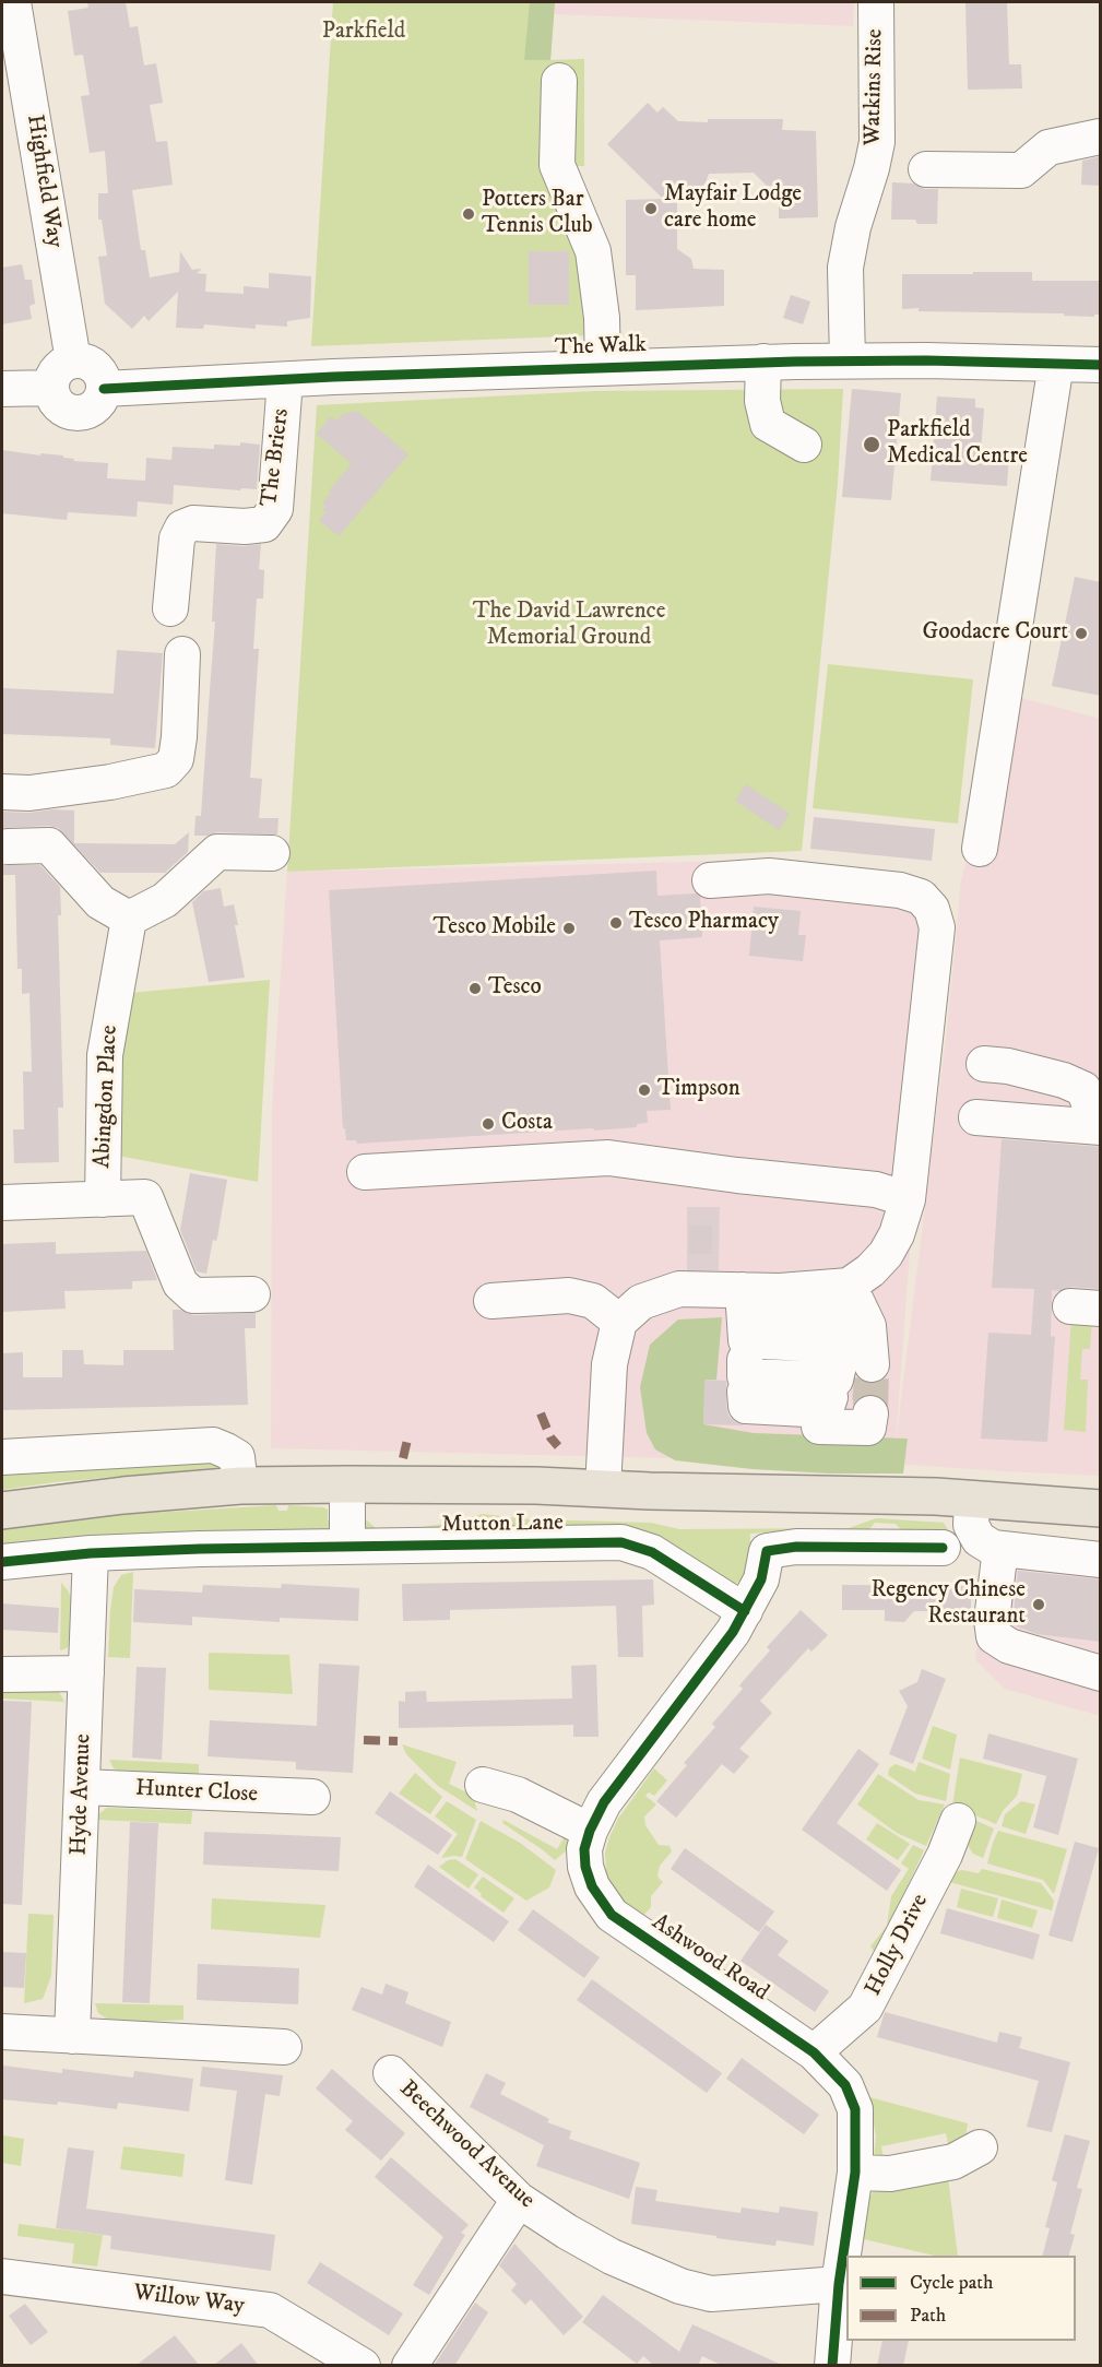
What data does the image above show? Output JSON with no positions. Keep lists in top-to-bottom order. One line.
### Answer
{"streets":{"main road":["Mutton Lane"],"street":["Watkins Rise","Highfield Way","The Walk","The Briers","Abingdon Place","Hunter Close","Hyde Avenue","Holly Drive","Ashwood Road","Beechwood Avenue","Willow Way"]},"crossings":[["Watkins Rise","The Walk"],["Highfield Way","The Walk"],["The Walk","The Briers"],["Mutton Lane","Hyde Avenue"],["Mutton Lane","Ashwood Road"],["Hunter Close","Hyde Avenue"],["Holly Drive","Ashwood Road"],["Ashwood Road","Beechwood Avenue"]],"parks":["Parkfield","The David Lawrence Memorial Ground"],"places":["Mayfair Lodge care home","Potters Bar Tennis Club","Parkfield Medical Centre","Goodacre Court","Tesco Pharmacy","Tesco Mobile","Tesco","Timpson","Costa","Regency Chinese Restaurant"],"legend":["Cycle path","Path"]}
